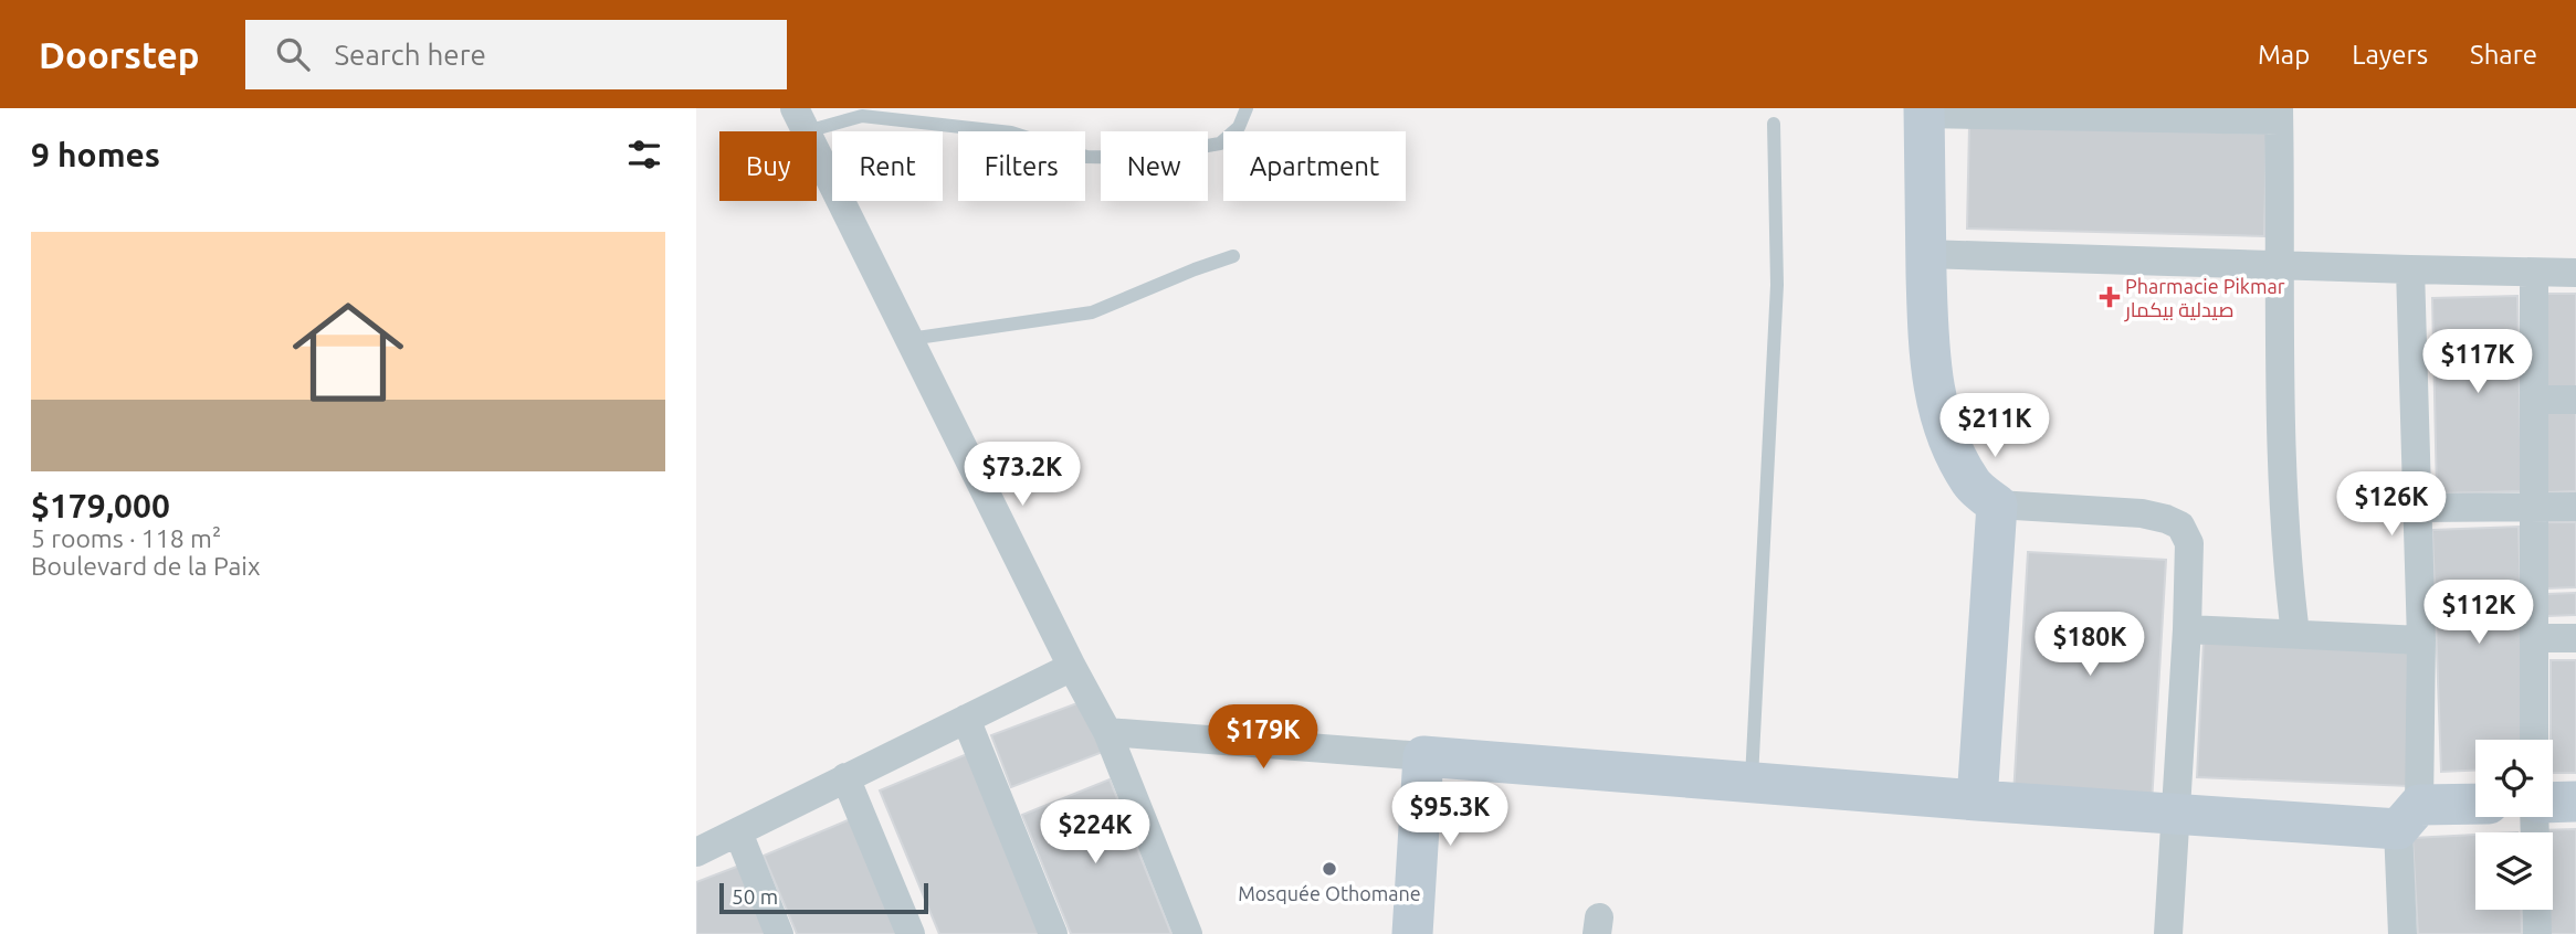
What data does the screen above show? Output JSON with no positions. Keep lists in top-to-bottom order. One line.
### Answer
{"places":{"health":["Pharmacie Pikmar صيدلية بيكمار"],"other":["Mosquée Othomane"]},"scale_bar":"50 m","page":{"header":"Doorstep","search":"Search here","nav":["Map","Layers","Share"],"heading":"9 homes","chip":["Buy","Rent","Filters","New","Apartment"],"list":[{"name":"$179,000","note":"5 rooms · 118 m² · Boulevard de la Paix"}],"price":["$117K","$211K","$73.2K","$126K","$112K","$180K","$179K","$95.3K","$224K"],"scale":"50 m"}}
